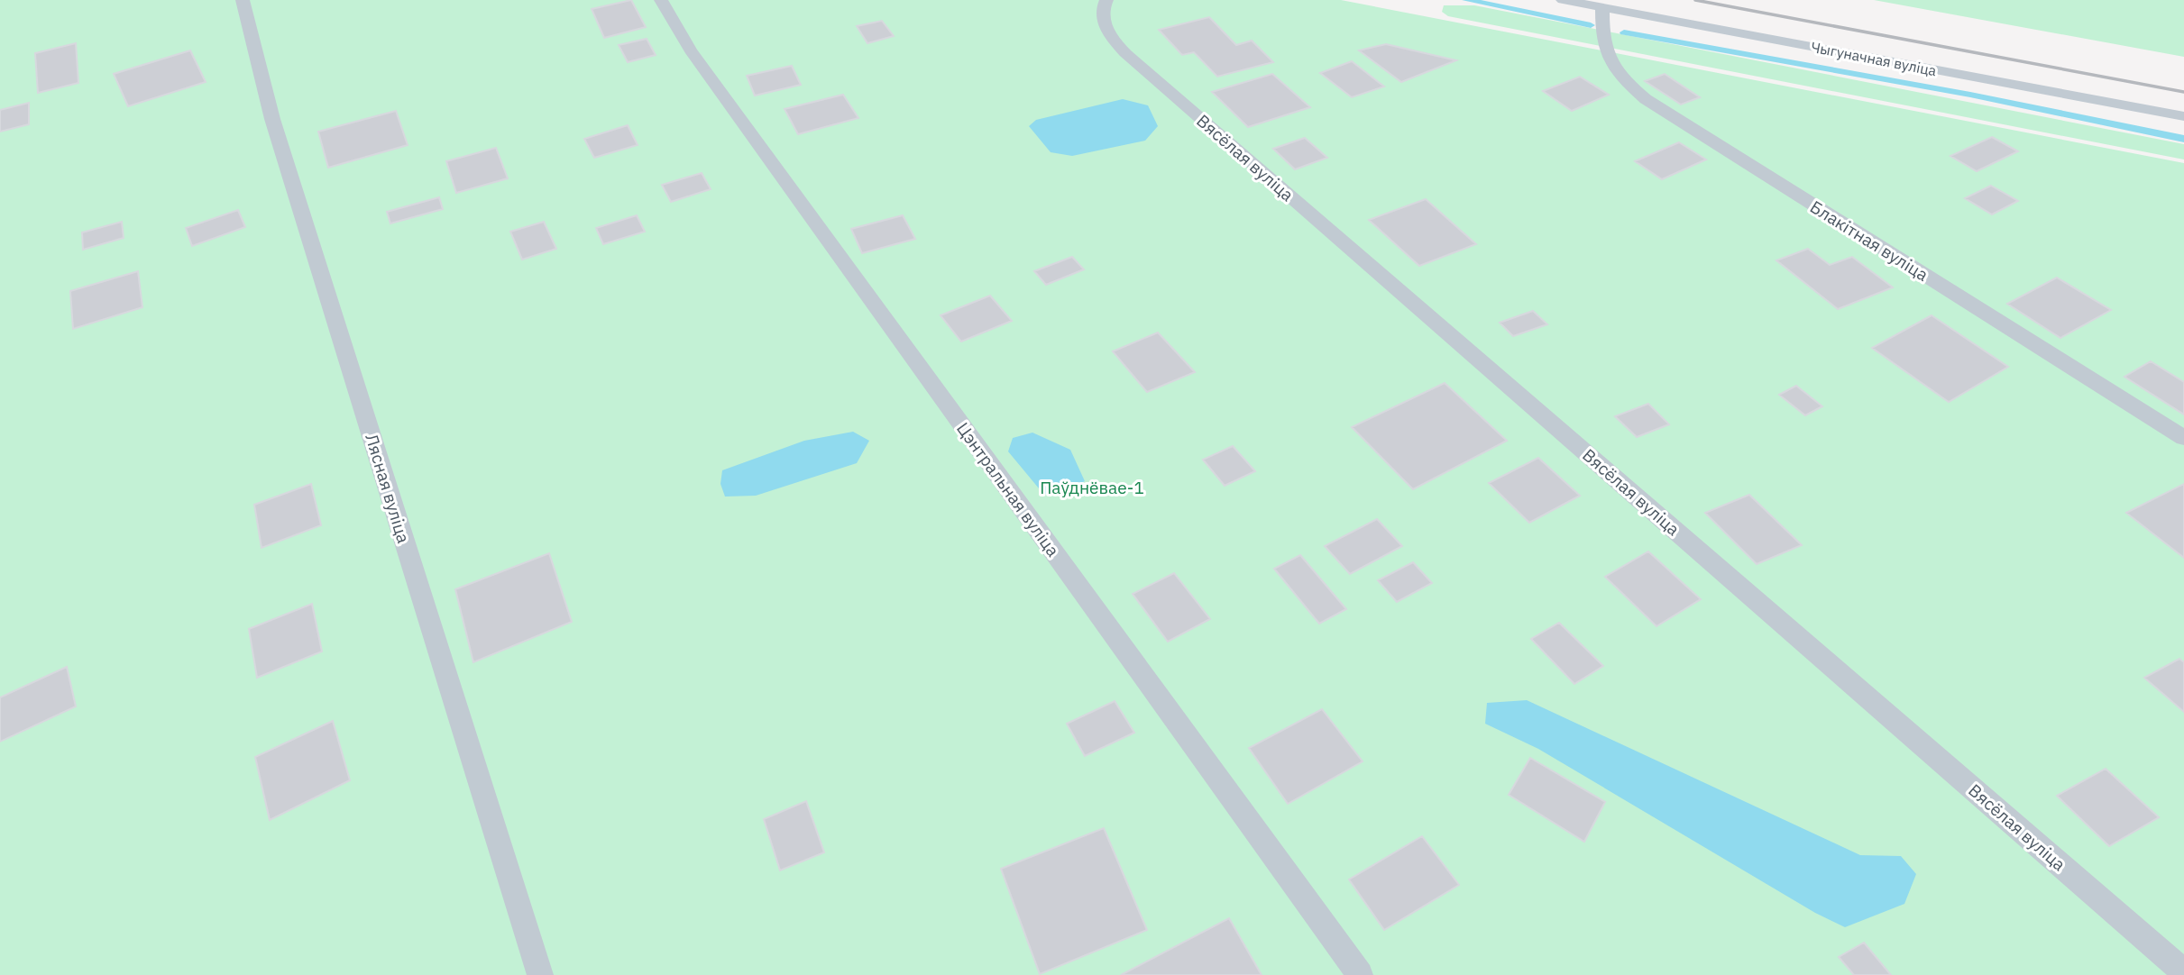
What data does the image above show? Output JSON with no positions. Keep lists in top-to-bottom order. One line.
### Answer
{"streets":{"lane":["Чыгуначная вуліца","Вясёлая вуліца","Блакітная вуліца","Лясная вуліца","Цэнтральная вуліца"]},"crossings":[["Чыгуначная вуліца","Блакітная вуліца"]],"parks":["Паўднёвае-1"]}
